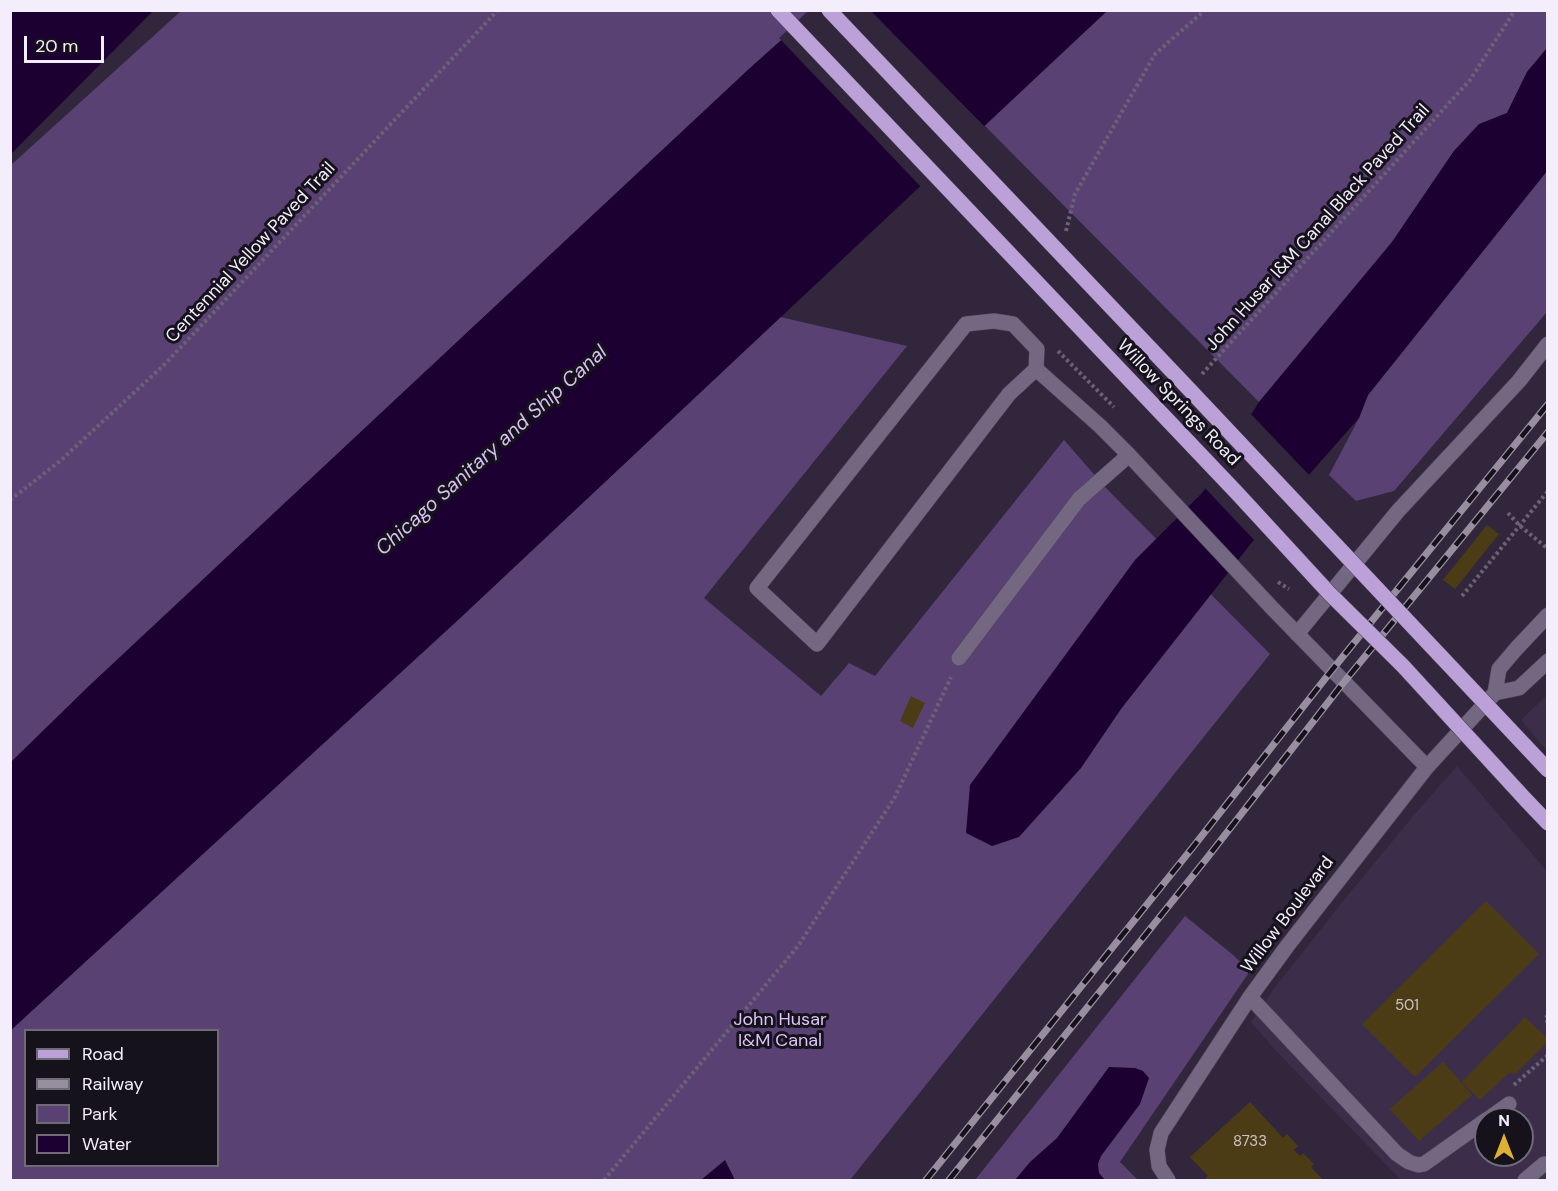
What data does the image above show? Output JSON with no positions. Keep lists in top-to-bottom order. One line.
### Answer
{"streets":{"main road":["Willow Springs Road"],"street":["Willow Boulevard"],"path":["John Husar I&M Canal Black Paved Trail","Centennial Yellow Paved Trail"]},"water":["Chicago Sanitary and Ship Canal"],"parks":["John Husar I&M Canal"],"house_numbers":["501","8733"],"legend":["Road","Railway","Park","Water"],"scale_bar":"20 m","north":"top"}
